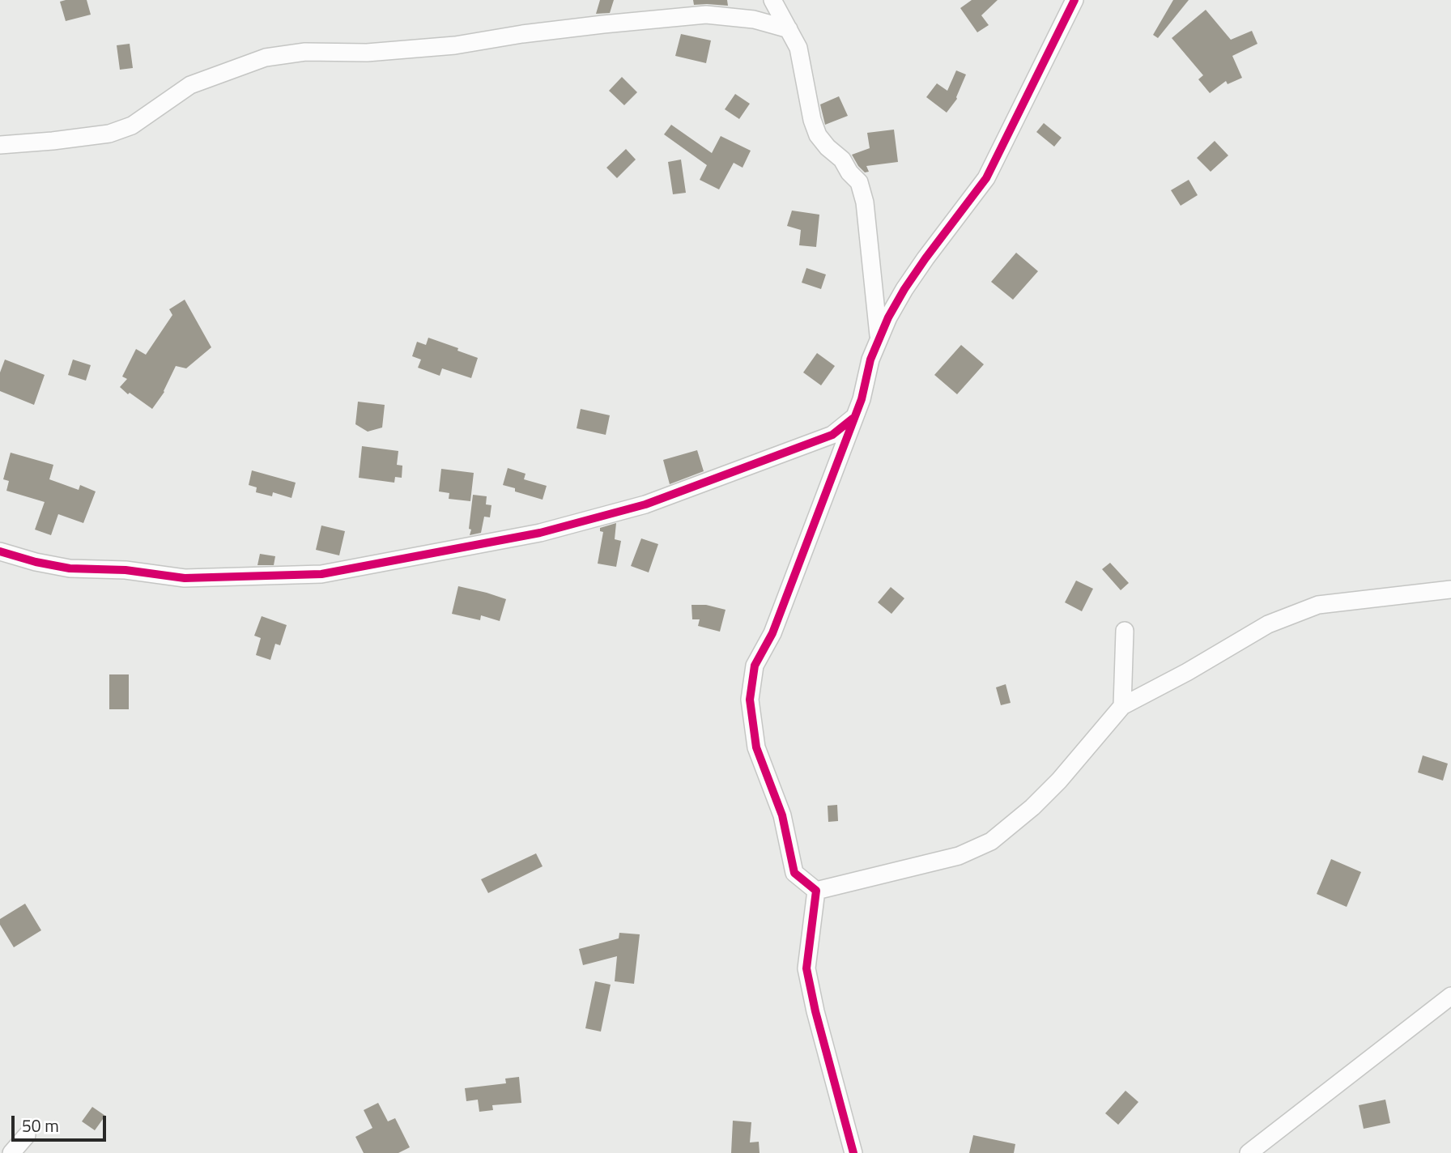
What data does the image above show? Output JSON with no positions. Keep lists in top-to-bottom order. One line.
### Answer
{"scale_bar":"50 m"}
